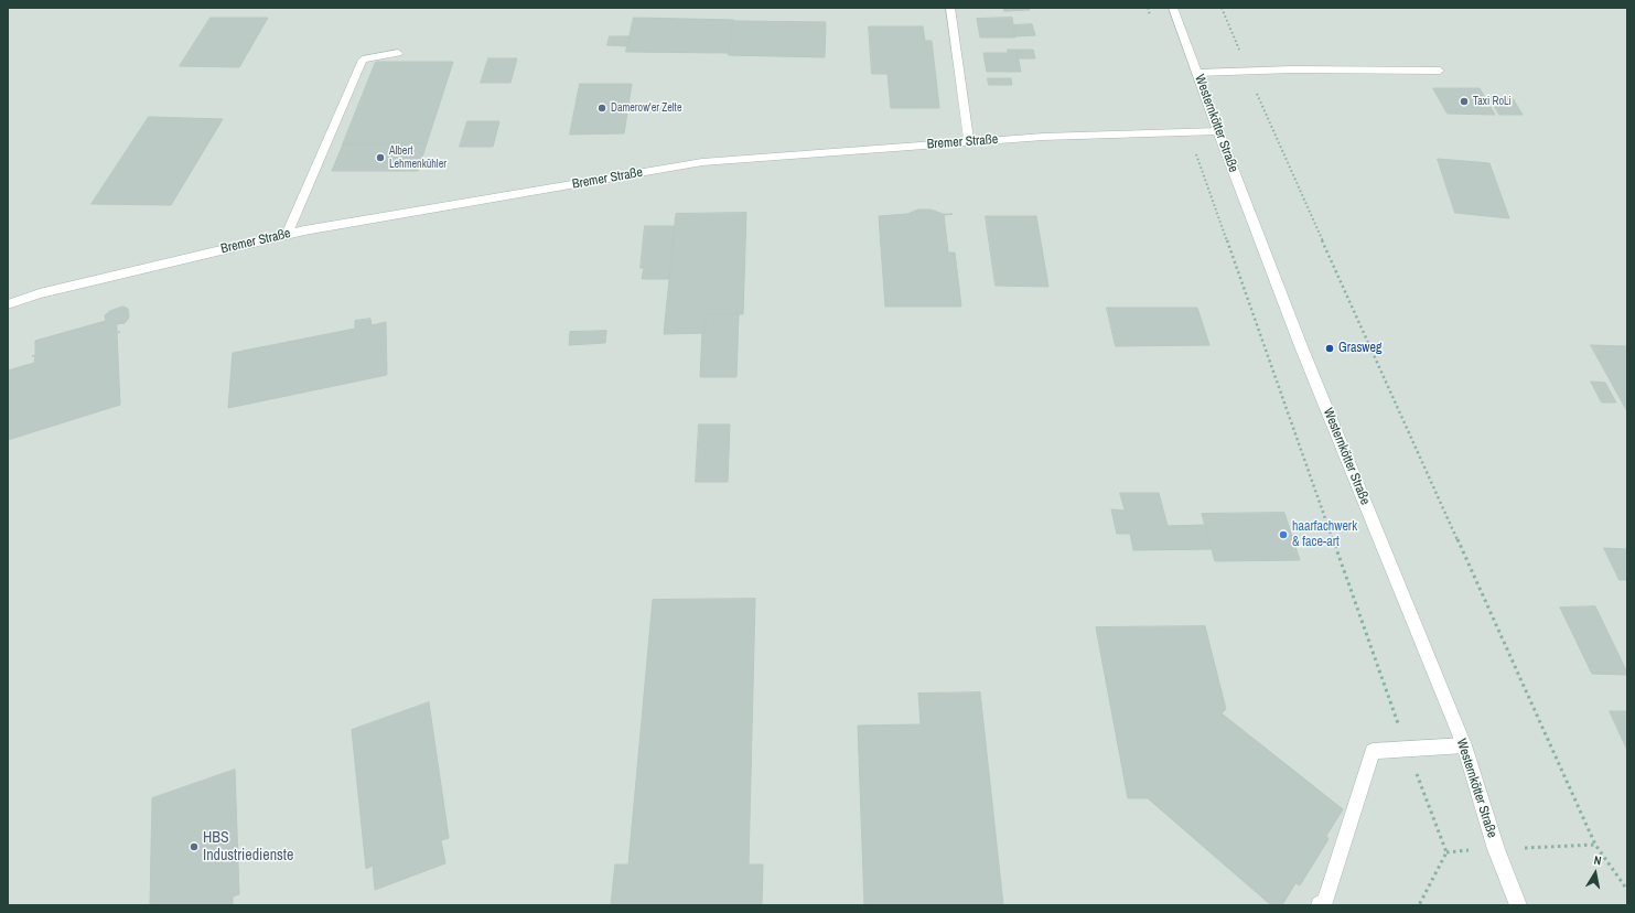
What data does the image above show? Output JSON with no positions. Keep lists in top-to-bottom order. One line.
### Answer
{"streets":{"street":["Westernkötter Straße","Bremer Straße"]},"crossings":[["Westernkötter Straße","Bremer Straße"]],"places":["Taxi RoLi","Damerow'er Zelte","Albert Lehmenkühler","Grasweg","haarfachwerk & face-art","HBS Industriedienste"],"north":"top"}
